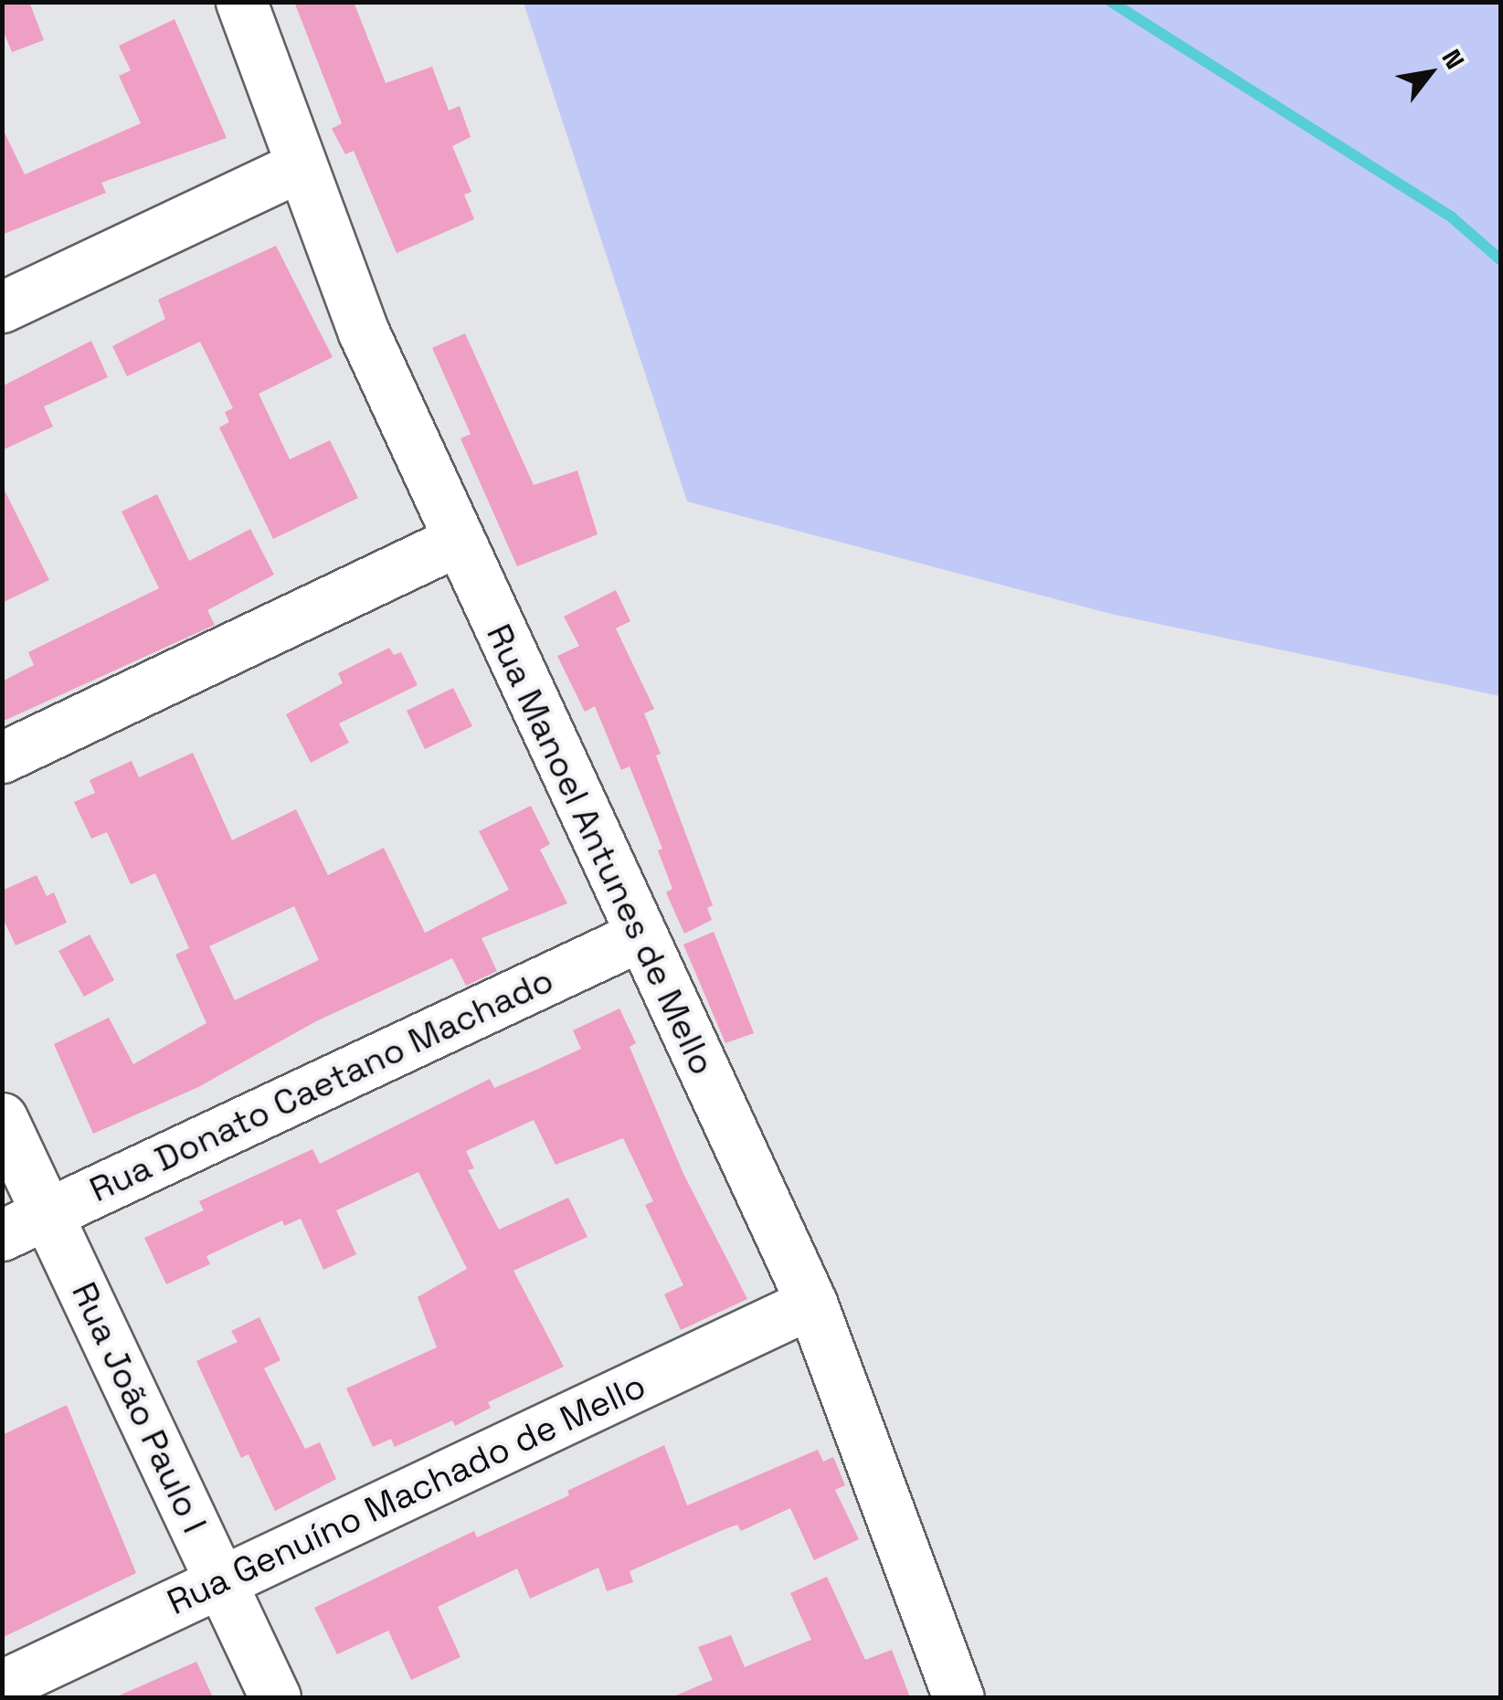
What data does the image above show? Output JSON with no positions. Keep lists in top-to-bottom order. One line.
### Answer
{"streets":{"street":["Rua Manoel Antunes de Mello","Rua Donato Caetano Machado","Rua João Paulo I","Rua Genuíno Machado de Mello"]},"crossings":[["Rua Manoel Antunes de Mello","Rua Donato Caetano Machado"],["Rua Manoel Antunes de Mello","Rua Genuíno Machado de Mello"],["Rua Donato Caetano Machado","Rua João Paulo I"],["Rua João Paulo I","Rua Genuíno Machado de Mello"]],"north":"top right"}
